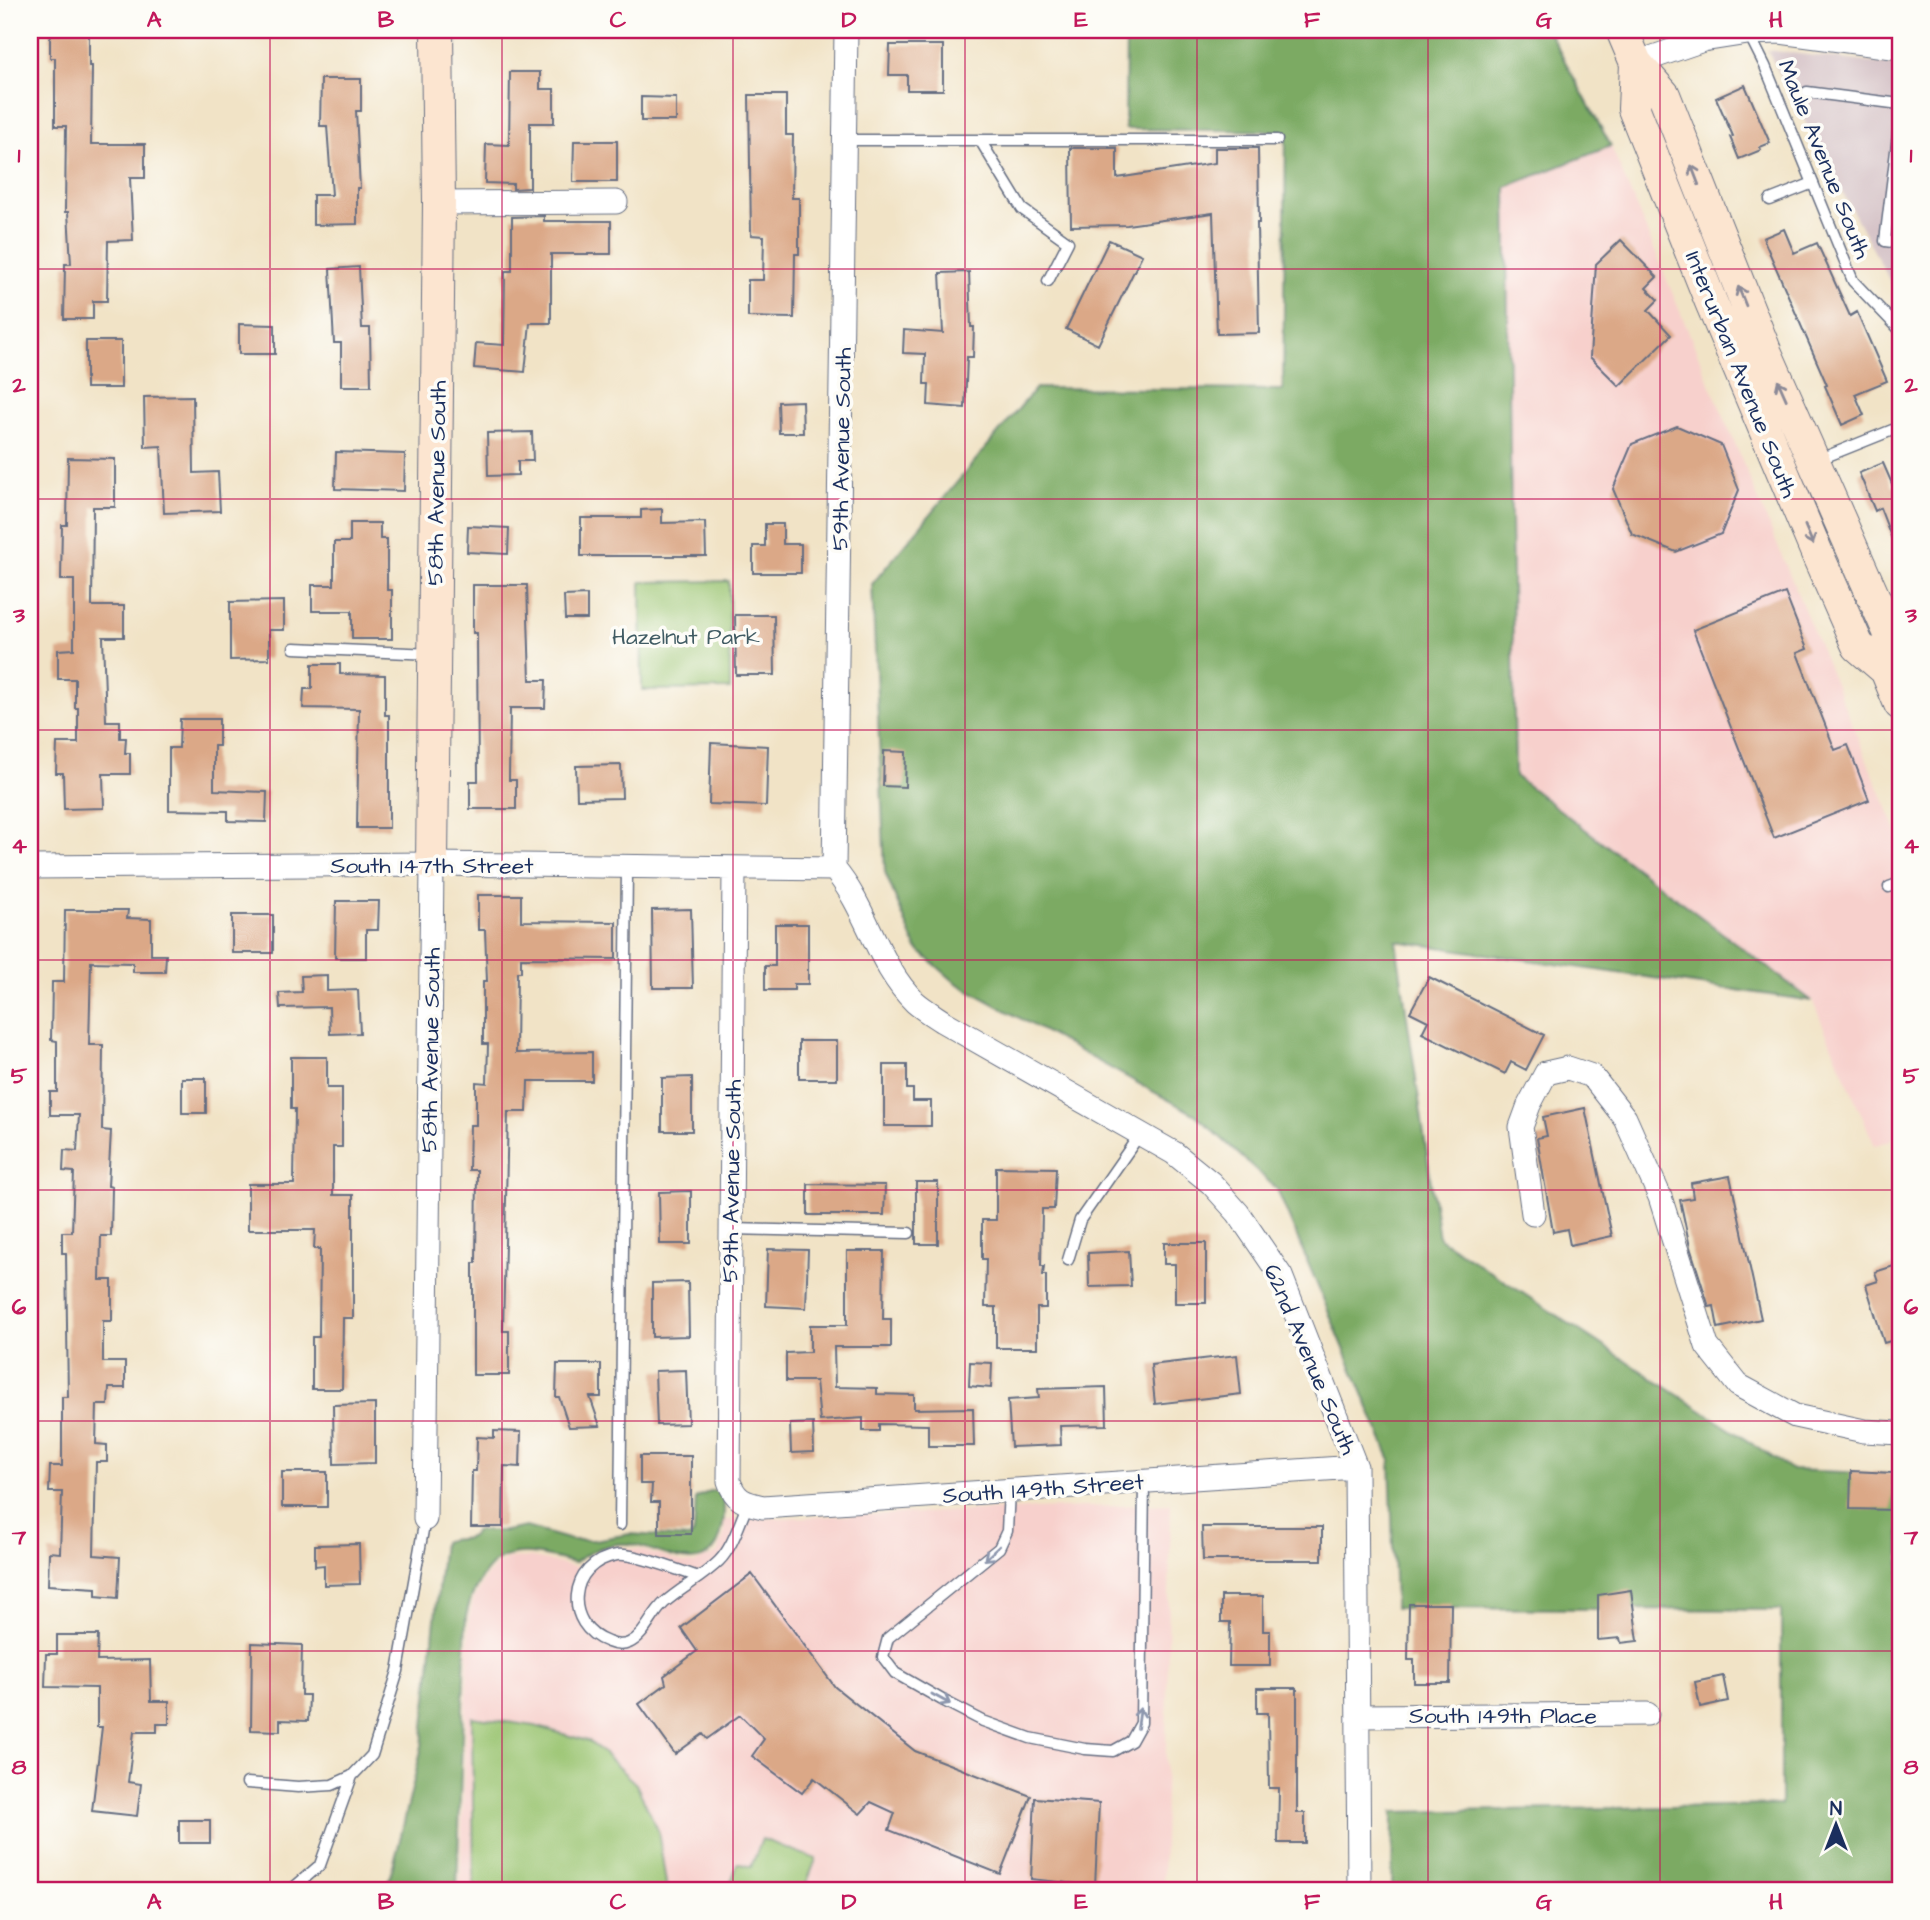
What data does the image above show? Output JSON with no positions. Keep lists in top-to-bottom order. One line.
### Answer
{"streets":{"main road":["Interurban Avenue South","58th Avenue South"],"street":["59th Avenue South","South 147th Street","62nd Avenue South","South 149th Street","South 149th Place"],"lane":["Maule Avenue South"]},"crossings":[["59th Avenue South","South 147th Street"],["59th Avenue South","62nd Avenue South"],["59th Avenue South","South 149th Street"],["58th Avenue South","South 147th Street"],["South 147th Street","62nd Avenue South"],["62nd Avenue South","South 149th Street"],["62nd Avenue South","South 149th Place"]],"parks":["Hazelnut Park"],"north":"top","grid":{"columns":["A","B","C","D","E","F","G","H"],"rows":["1","2","3","4","5","6","7","8"]}}
